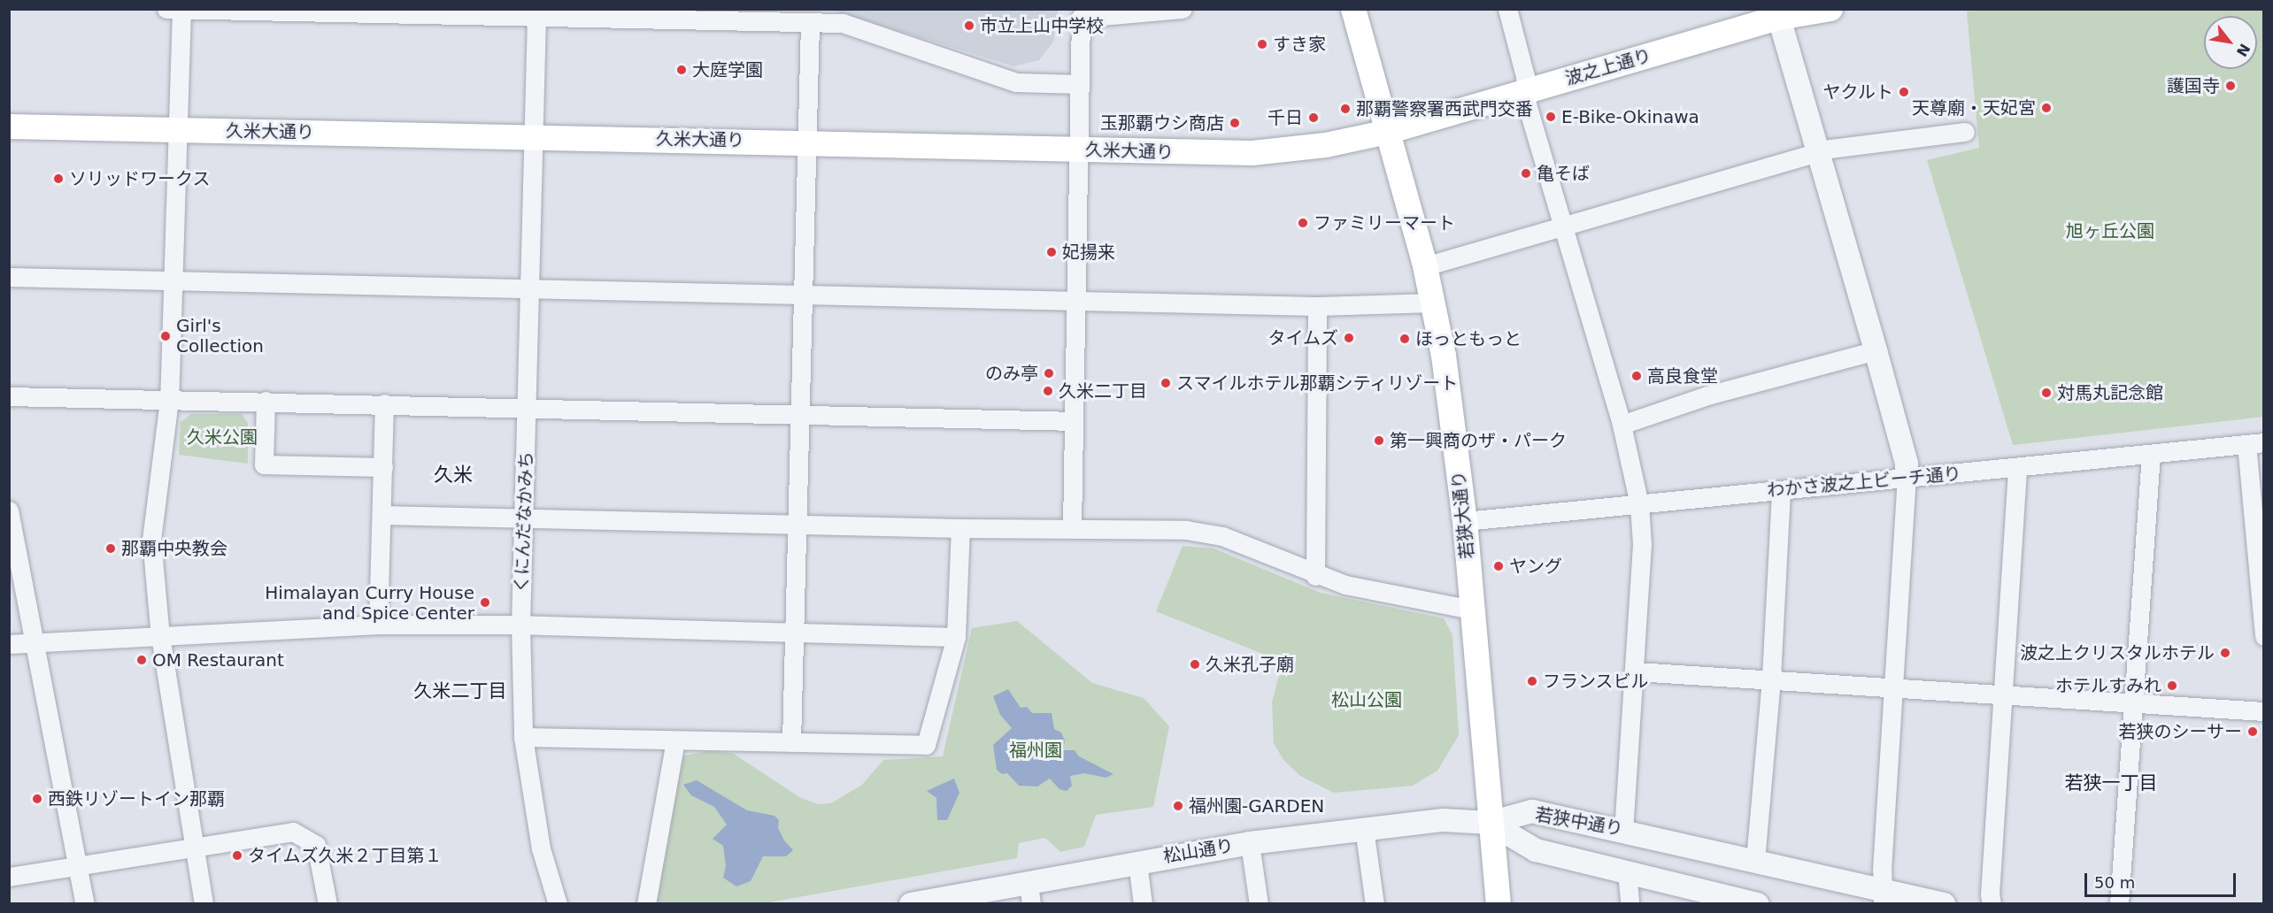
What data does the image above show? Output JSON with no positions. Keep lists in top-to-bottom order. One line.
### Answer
{"streets":{"main road":["波之上通り","久米大通り","若狭大通り"],"street":["わかさ波之上ビーチ通り","くにんだなかみち","若狭中通り","松山通り"]},"crossings":[["波之上通り","久米大通り"],["波之上通り","若狭大通り"],["久米大通り","若狭大通り"],["久米大通り","くにんだなかみち"],["わかさ波之上ビーチ通り","若狭大通り"],["若狭大通り","若狭中通り"],["若狭大通り","松山通り"],["若狭中通り","松山通り"]],"districts":["久米","久米二丁目","若狭一丁目"],"parks":["旭ヶ丘公園","久米公園","松山公園","福州園"],"places":["市立上山中学校","すき家","大庭学園","護国寺","ヤクルト","天尊廟・天妃宮","那覇警察署西武門交番","E-Bike-Okinawa","千日","玉那覇ウシ商店","亀そば","ソリッドワークス","ファミリーマート","妃揚来","Girl's Collection","タイムズ","ほっともっと","のみ亭","高良食堂","スマイルホテル那覇シティリゾート","久米二丁目","対馬丸記念館","第一興商のザ・パーク","那覇中央教会","ヤング","Himalayan Curry House and Spice Center","波之上クリスタルホテル","OM Restaurant","久米孔子廟","フランスビル","ホテルすみれ","若狭のシーサー","西鉄リゾートイン那覇","福州園-GARDEN","タイムズ久米２丁目第１"],"scale_bar":"50 m","north":"bottom right"}
